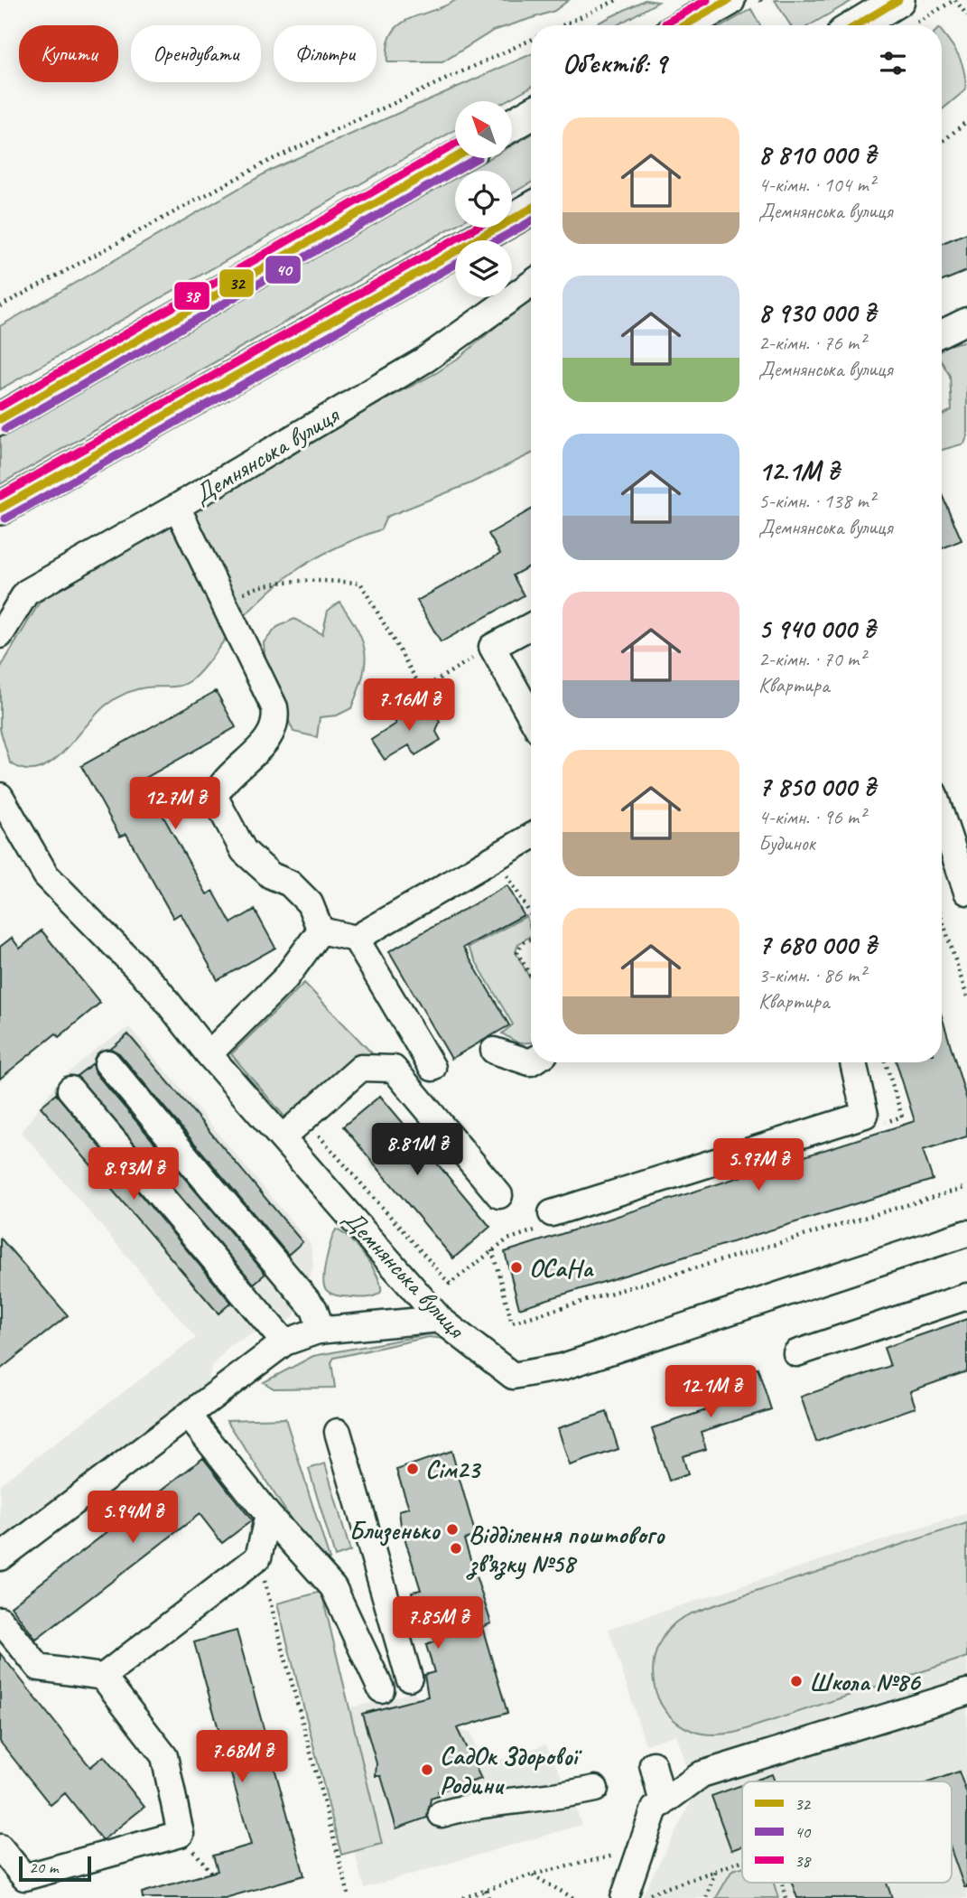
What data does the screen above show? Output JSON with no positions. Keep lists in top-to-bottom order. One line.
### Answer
{"streets":{"street":["Демнянська вулиця"]},"places":["ОСаНа","Сім23","Близенько","Відділення поштового зв’язку №58","Школа №86","СадОк Здорової Родини"],"lines":["transit line 32","transit line 38","transit line 40"],"legend":["32","40","38"],"scale_bar":"20 m","north":"top left","page":{"chip":["Купити","Орендувати","Фільтри"],"heading":"Об’єктів: 9","list":[{"name":"8 810 000 ₴","note":"4-кімн. · 104 m² · Демнянська вулиця"},{"name":"8 930 000 ₴","note":"2-кімн. · 76 m² · Демнянська вулиця"},{"name":"12.1M ₴","note":"5-кімн. · 138 m² · Демнянська вулиця"},{"name":"5 940 000 ₴","note":"2-кімн. · 70 m² · Квартира"},{"name":"7 850 000 ₴","note":"4-кімн. · 96 m² · Будинок"},{"name":"7 680 000 ₴","note":"3-кімн. · 86 m² · Квартира"}],"price":["7.16M ₴","12.7M ₴","8.81M ₴","5.97M ₴","8.93M ₴","12.1M ₴","5.94M ₴","7.85M ₴","7.68M ₴"],"scale":"20 m"}}
